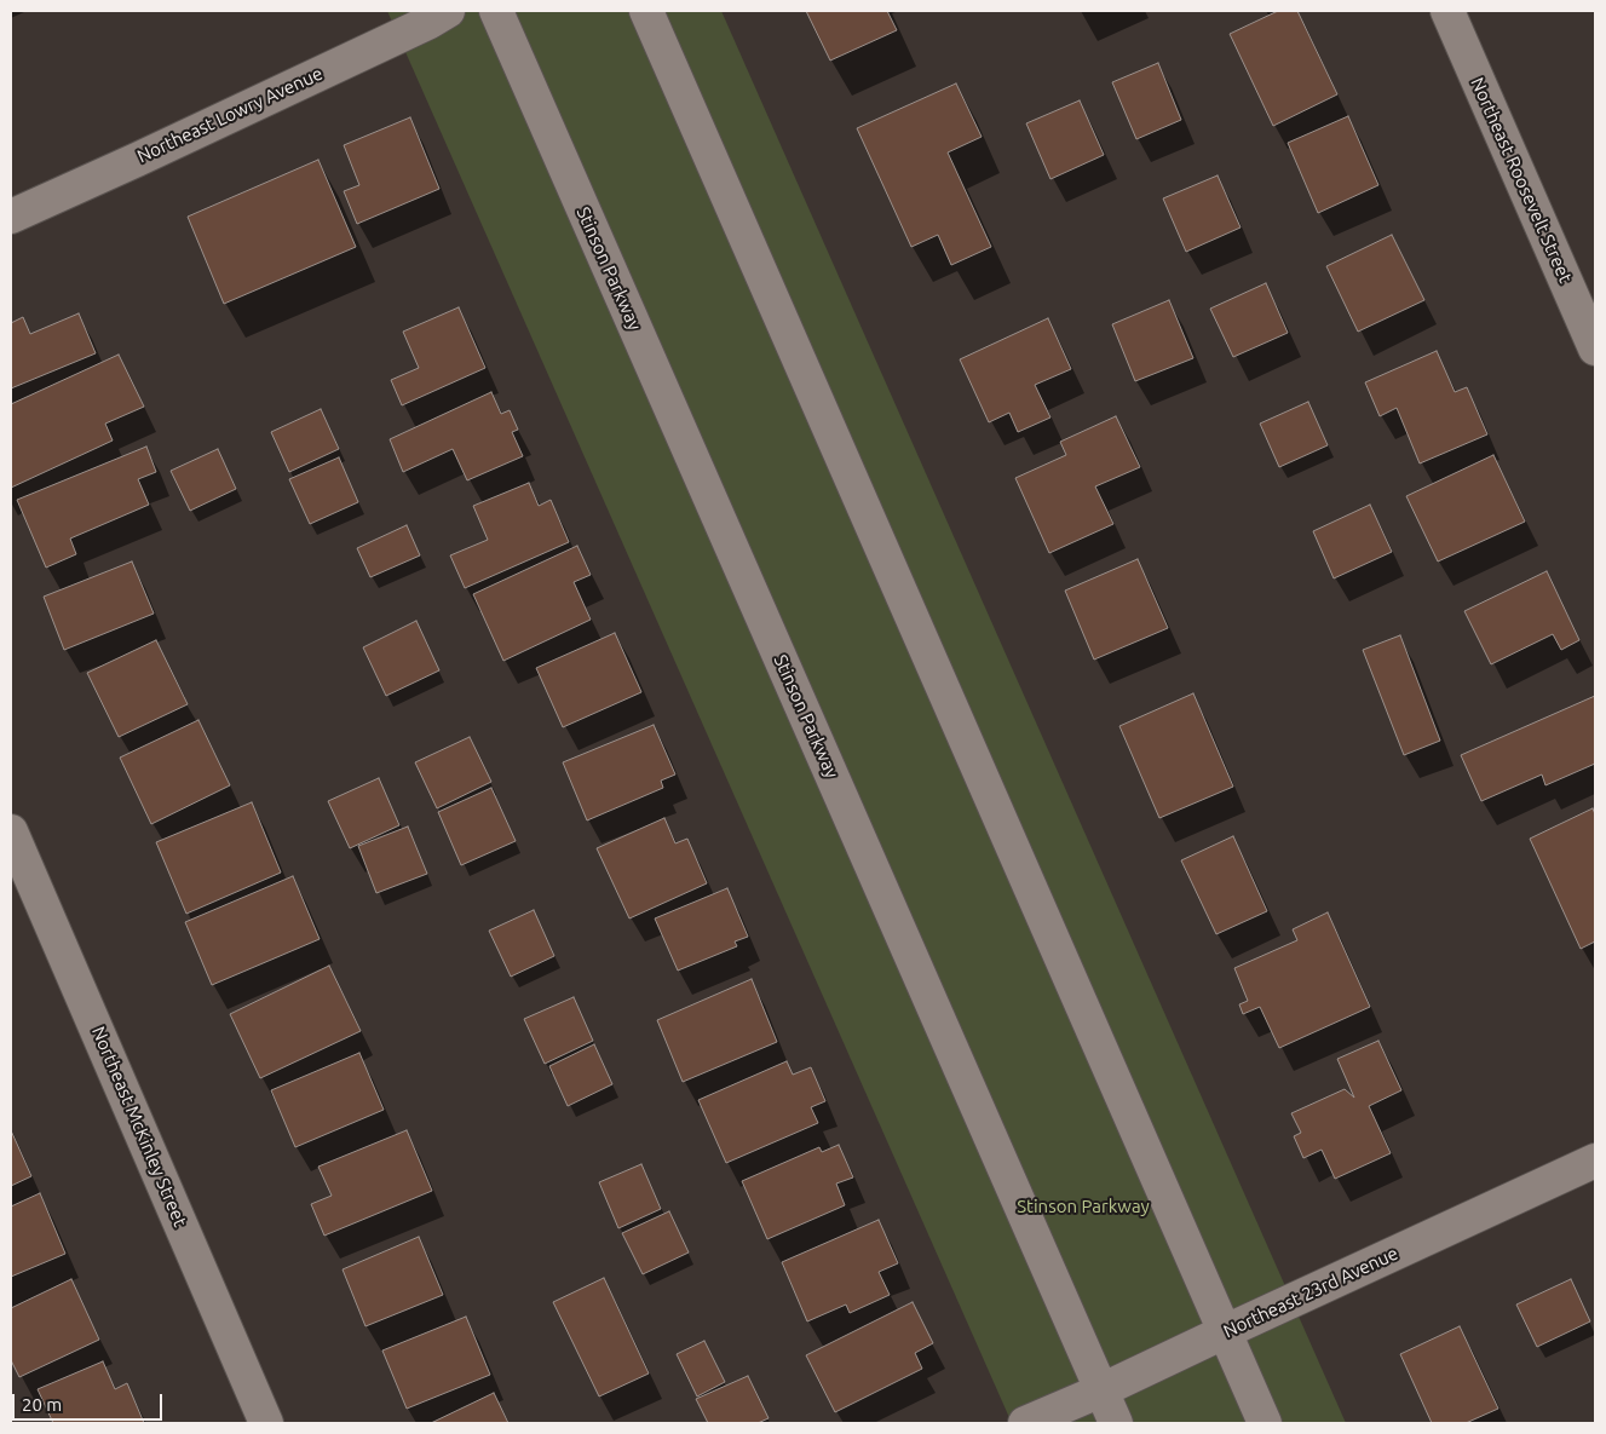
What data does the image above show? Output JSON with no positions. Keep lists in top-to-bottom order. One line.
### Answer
{"streets":{"street":["Northeast Lowry Avenue","Northeast Roosevelt Street","Stinson Parkway","Northeast McKinley Street","Northeast 23rd Avenue"]},"crossings":[["Stinson Parkway","Northeast 23rd Avenue"]],"parks":["Stinson Parkway"],"scale_bar":"20 m"}
